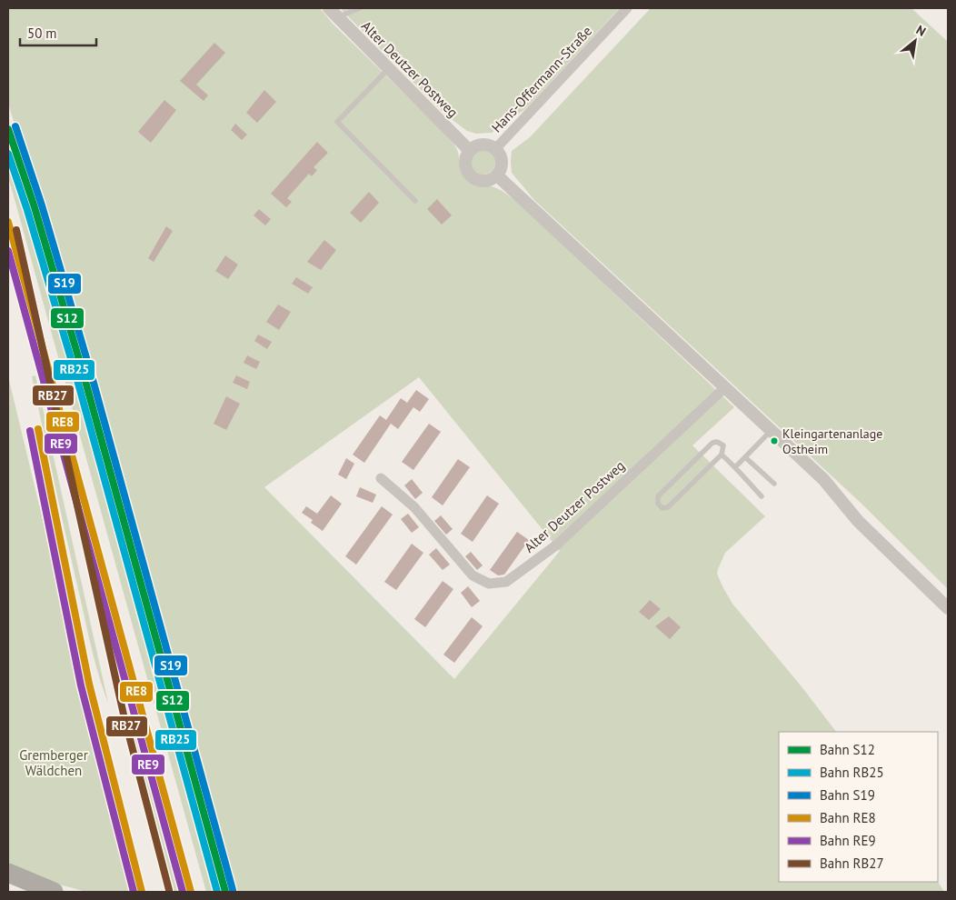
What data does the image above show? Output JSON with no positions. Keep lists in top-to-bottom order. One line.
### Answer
{"streets":{"street":["Alter Deutzer Postweg","Hans-Offermann-Straße"]},"crossings":[["Alter Deutzer Postweg","Hans-Offermann-Straße"]],"parks":["Gremberger Wäldchen"],"places":["Kleingartenanlage Ostheim"],"lines":["rail line S19","rail line S12","rail line RB25","rail line RE8","rail line RB27","rail line RE9"],"legend":["Bahn S12","Bahn RB25","Bahn S19","Bahn RE8","Bahn RE9","Bahn RB27"],"scale_bar":"50 m","north":"top right"}
